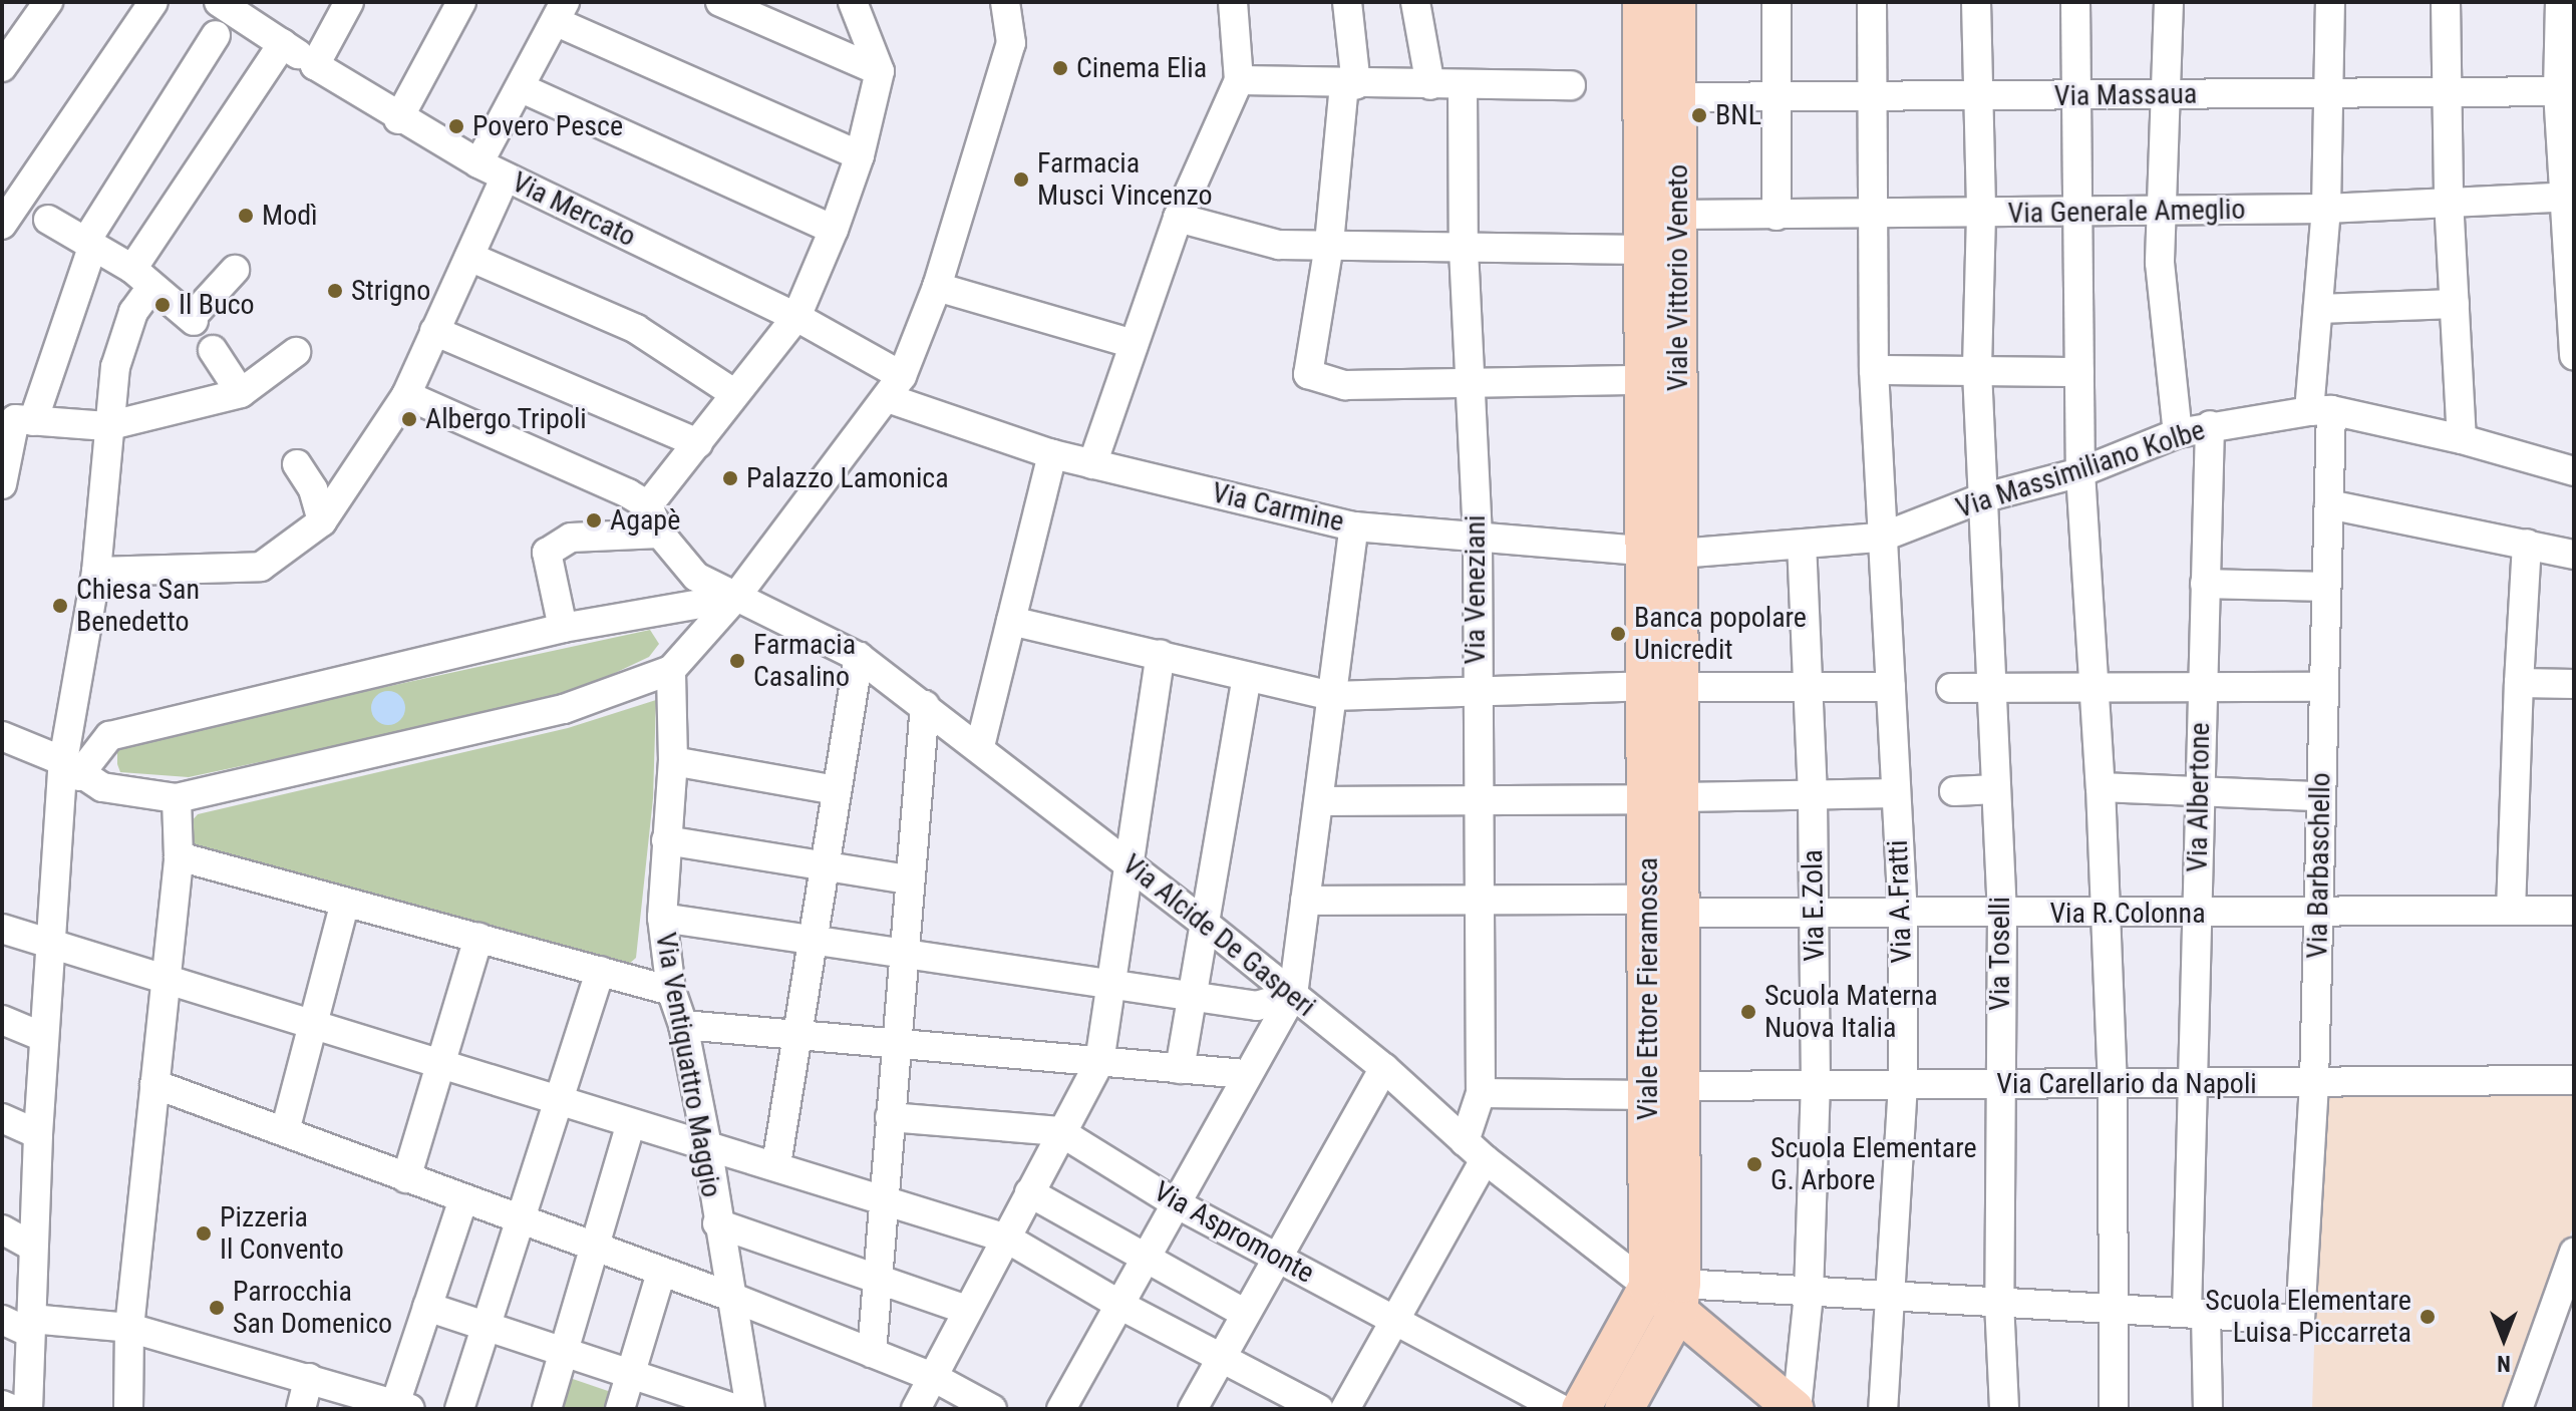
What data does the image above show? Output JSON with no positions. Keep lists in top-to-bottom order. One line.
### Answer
{"streets":{"main road":["Viale Vittorio Veneto","Viale Ettore Fieramosca"],"street":["Via Massaua","Via Mercato","Via Generale Ameglio","Via Massimiliano Kolbe","Via Carmine","Via Veneziani","Via Albertone","Via Barbaschello","Via A.Fratti","Via E.Zola","Via R.Colonna","Via Alcide De Gasperi","Via Toselli","Via Ventiquattro Maggio","Via Carellario da Napoli","Via Aspromonte"]},"crossings":[["Via Massaua","Viale Vittorio Veneto"],["Via Massaua","Via Barbaschello"],["Via Massaua","Via A.Fratti"],["Via Massaua","Via Toselli"],["Via Mercato","Via Carmine"],["Via Generale Ameglio","Viale Vittorio Veneto"],["Via Generale Ameglio","Via Barbaschello"],["Via Generale Ameglio","Via A.Fratti"],["Via Generale Ameglio","Via Toselli"],["Viale Vittorio Veneto","Via Massimiliano Kolbe"],["Viale Vittorio Veneto","Via Carmine"],["Viale Vittorio Veneto","Viale Ettore Fieramosca"],["Via Massimiliano Kolbe","Via Carmine"],["Via Massimiliano Kolbe","Via Albertone"],["Via Massimiliano Kolbe","Via Barbaschello"],["Via Massimiliano Kolbe","Via A.Fratti"],["Via Massimiliano Kolbe","Via E.Zola"],["Via Massimiliano Kolbe","Via Toselli"],["Via Massimiliano Kolbe","Viale Ettore Fieramosca"],["Via Carmine","Via Veneziani"],["Via Carmine","Viale Ettore Fieramosca"],["Via Veneziani","Via R.Colonna"],["Via Veneziani","Via Alcide De Gasperi"],["Via Veneziani","Via Carellario da Napoli"],["Via Veneziani","Via Aspromonte"],["Via Albertone","Via Barbaschello"],["Via Albertone","Via R.Colonna"],["Via Albertone","Via Carellario da Napoli"],["Via Barbaschello","Via R.Colonna"],["Via Barbaschello","Via Carellario da Napoli"],["Via A.Fratti","Via R.Colonna"],["Via A.Fratti","Via Carellario da Napoli"],["Via E.Zola","Via R.Colonna"],["Via E.Zola","Via Carellario da Napoli"],["Via R.Colonna","Via Toselli"],["Via R.Colonna","Viale Ettore Fieramosca"],["Via Alcide De Gasperi","Viale Ettore Fieramosca"],["Via Toselli","Via Carellario da Napoli"],["Viale Ettore Fieramosca","Via Carellario da Napoli"]],"places":["Cinema Elia","BNL","Povero Pesce","Farmacia Musci Vincenzo","Modì","Strigno","Il Buco","Albergo Tripoli","Palazzo Lamonica","Agapè","Chiesa San Benedetto","Banca popolare Unicredit","Farmacia Casalino","Scuola Materna Nuova Italia","Scuola Elementare G. Arbore","Pizzeria Il Convento","Parrocchia San Domenico","Scuola Elementare Luisa Piccarreta"],"north":"bottom"}
